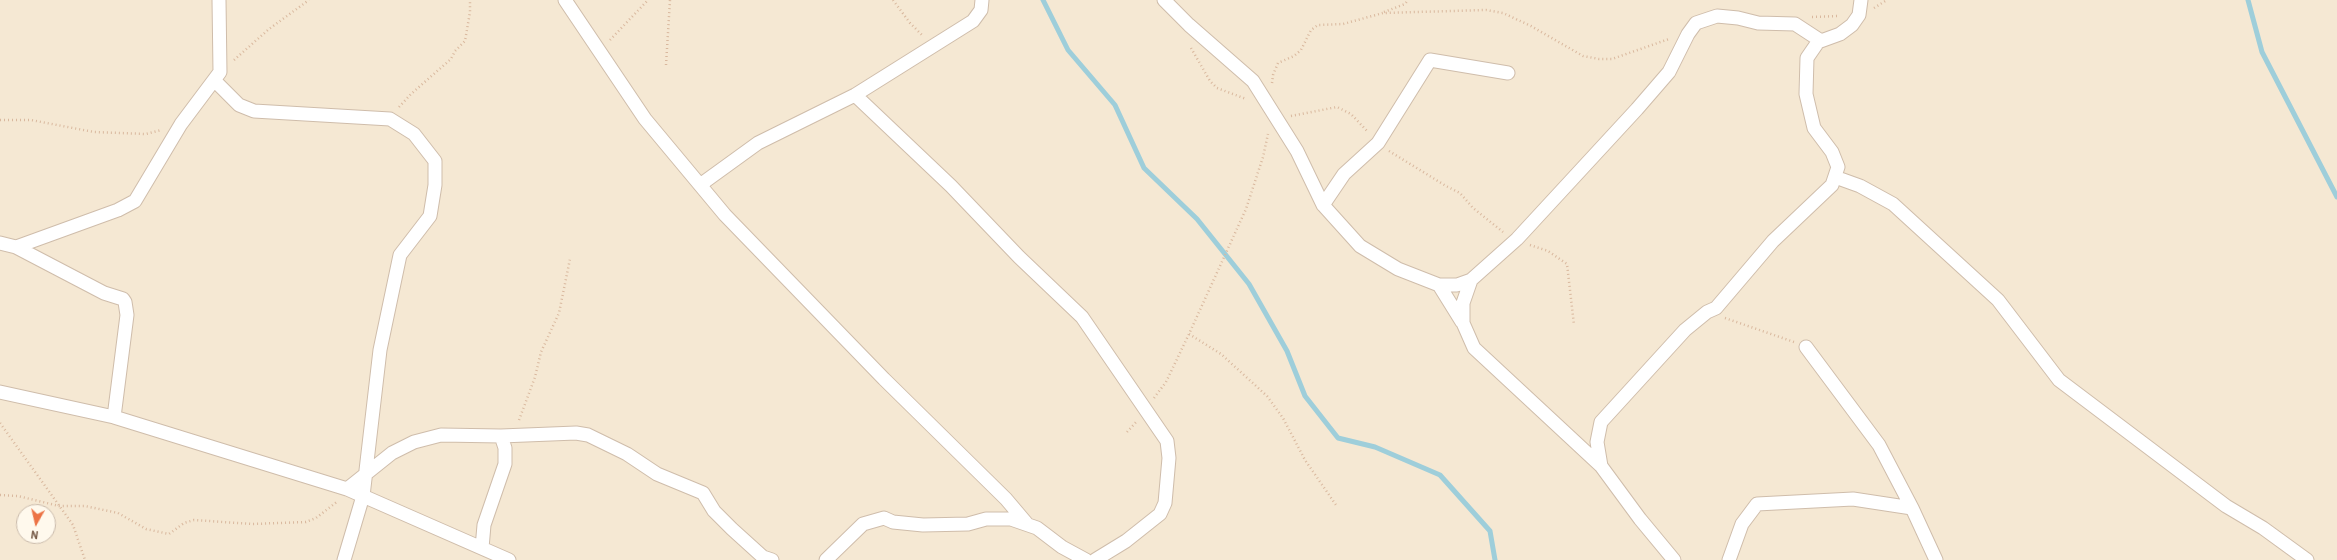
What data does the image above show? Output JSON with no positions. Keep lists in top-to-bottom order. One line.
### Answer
{"north":"bottom"}
